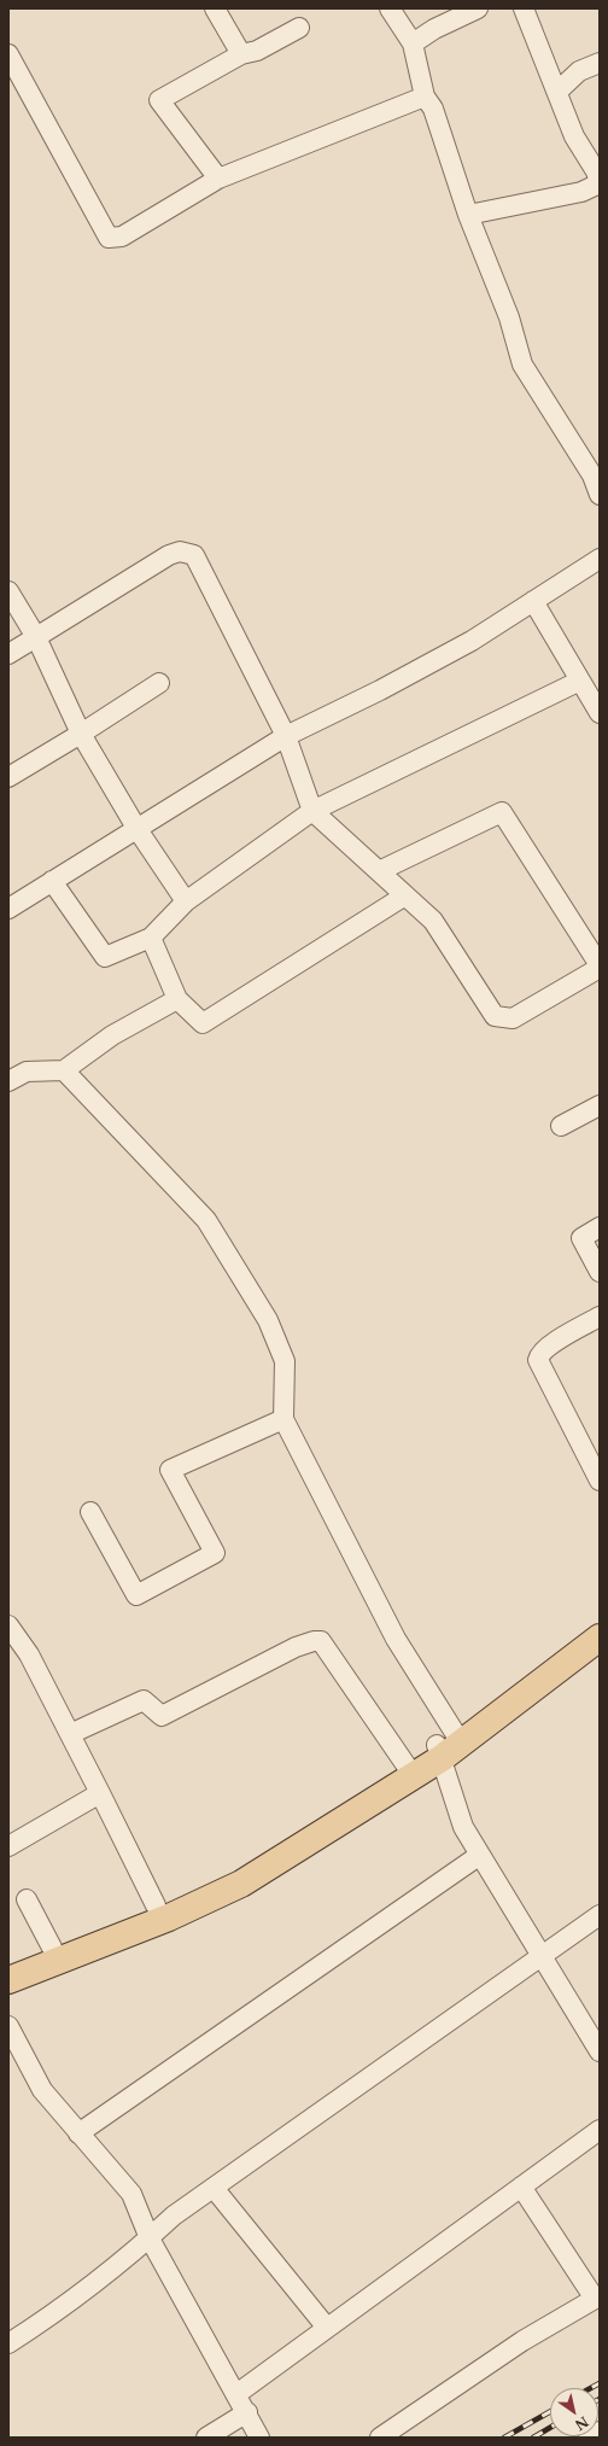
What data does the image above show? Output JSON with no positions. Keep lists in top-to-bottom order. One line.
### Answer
{"north":"bottom right"}
